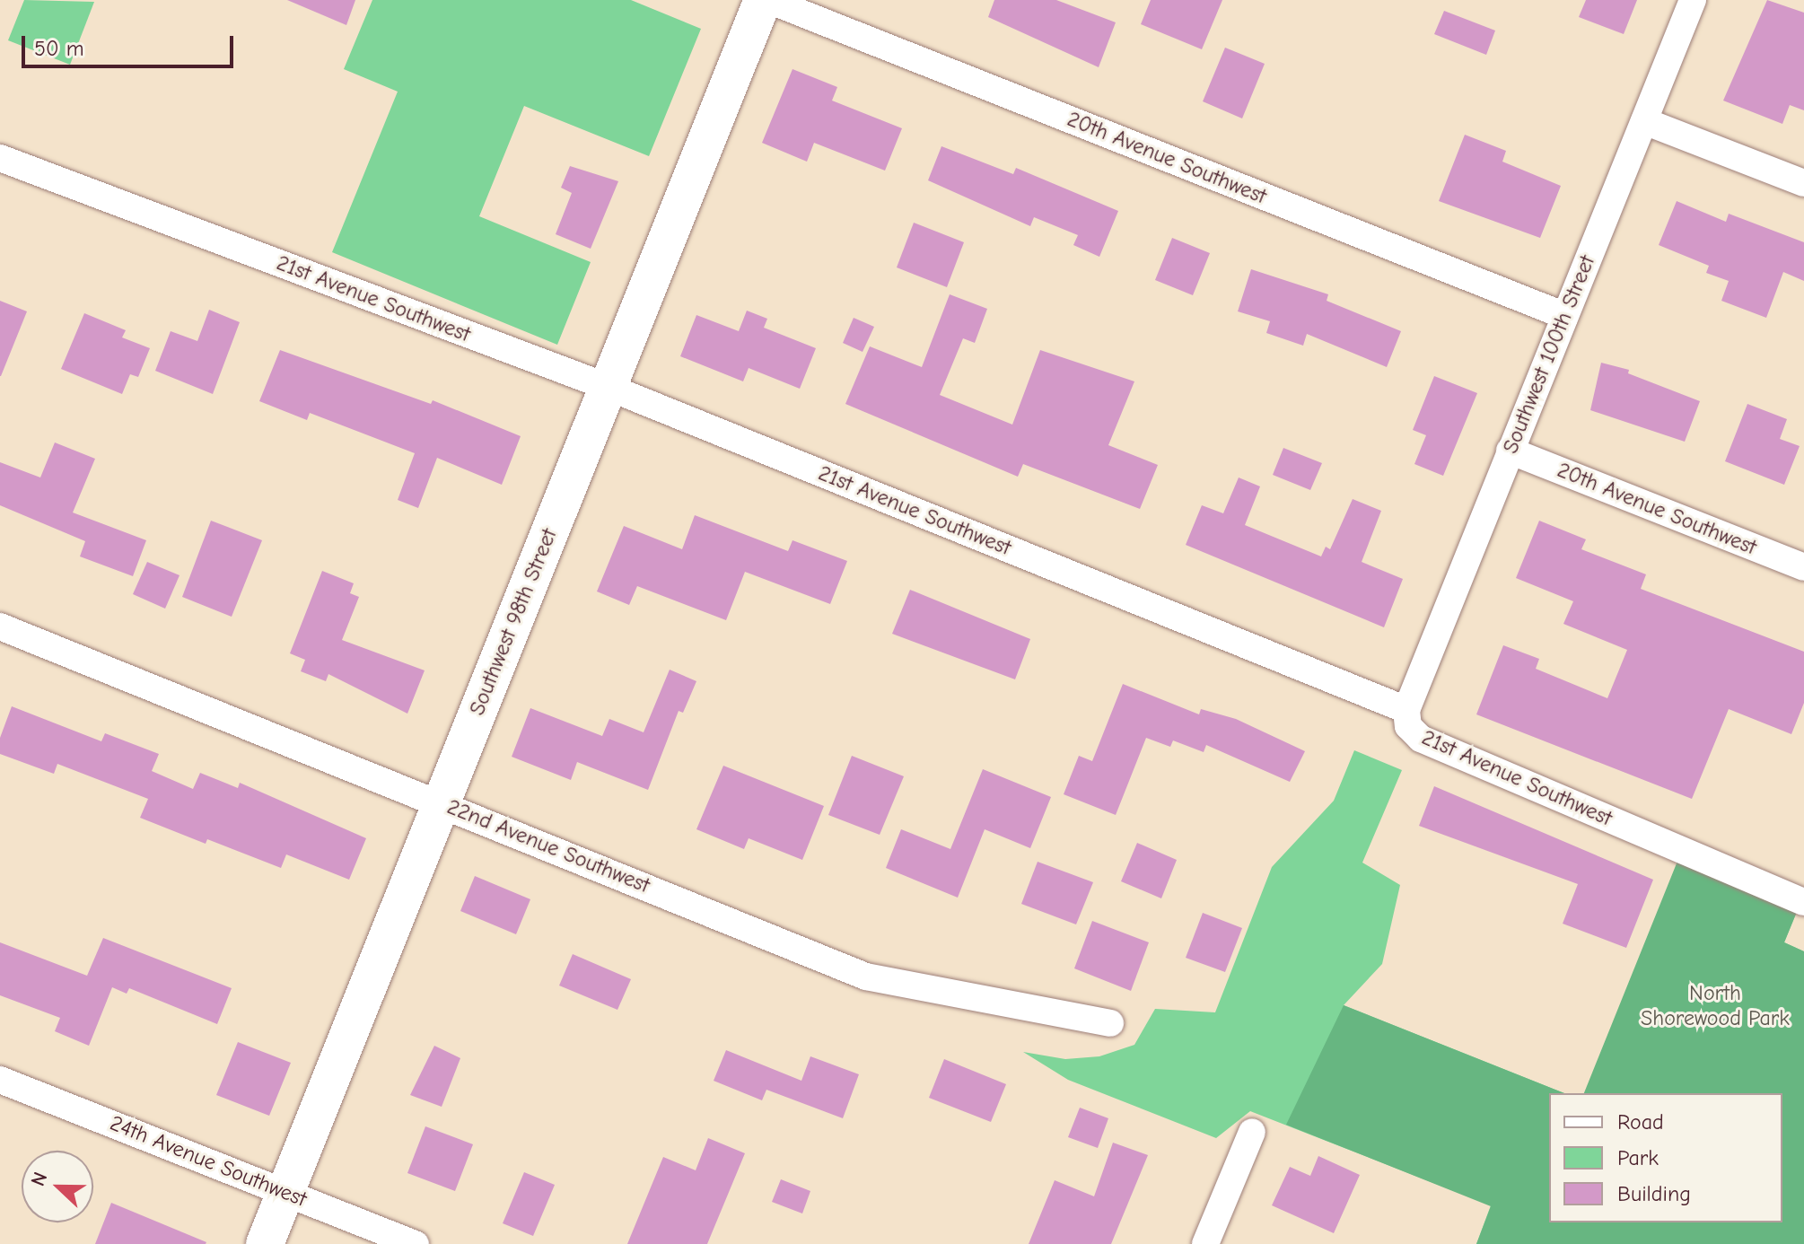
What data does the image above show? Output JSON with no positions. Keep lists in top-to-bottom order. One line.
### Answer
{"streets":{"street":["20th Avenue Southwest","21st Avenue Southwest","Southwest 100th Street","Southwest 98th Street","22nd Avenue Southwest","24th Avenue Southwest"]},"crossings":[["20th Avenue Southwest","Southwest 100th Street"],["21st Avenue Southwest","Southwest 100th Street"],["21st Avenue Southwest","Southwest 98th Street"],["Southwest 98th Street","22nd Avenue Southwest"],["Southwest 98th Street","24th Avenue Southwest"]],"parks":["North Shorewood Park"],"legend":["Road","Park","Building"],"scale_bar":"50 m","north":"left"}
